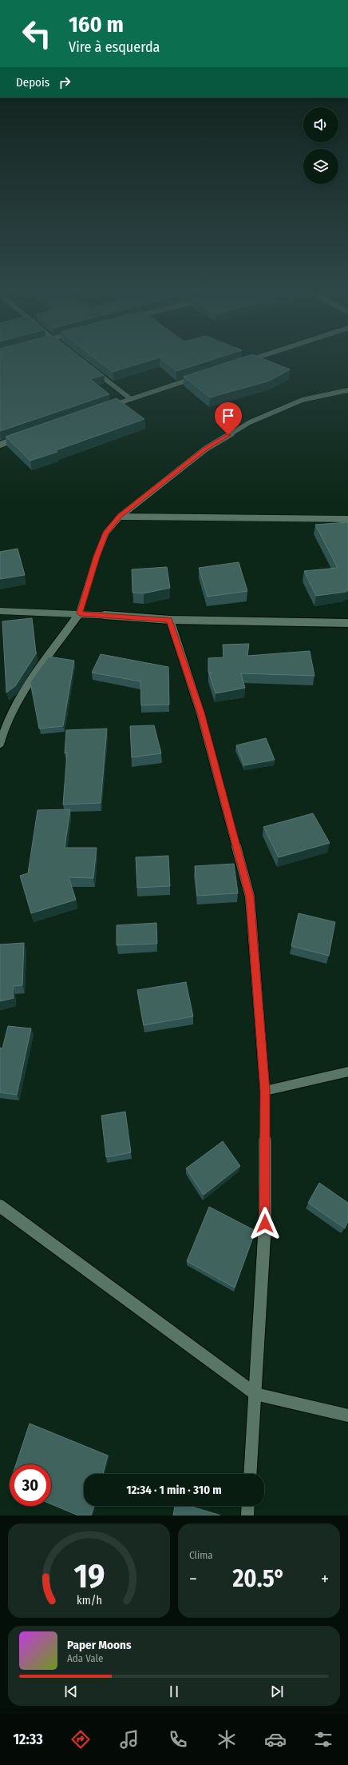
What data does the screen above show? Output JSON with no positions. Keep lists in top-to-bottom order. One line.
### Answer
{"page":{"turn":["160 m","Vire à esquerda"],"then":"Depois","limit":"30","trip":"12:34 · 1 min · 310 m","tile":"Clima","heat":["−","20.5°","+"],"song":["Paper Moons","Ada Vale"],"tabs":"12:33","gauge":["19","km/h"]}}
